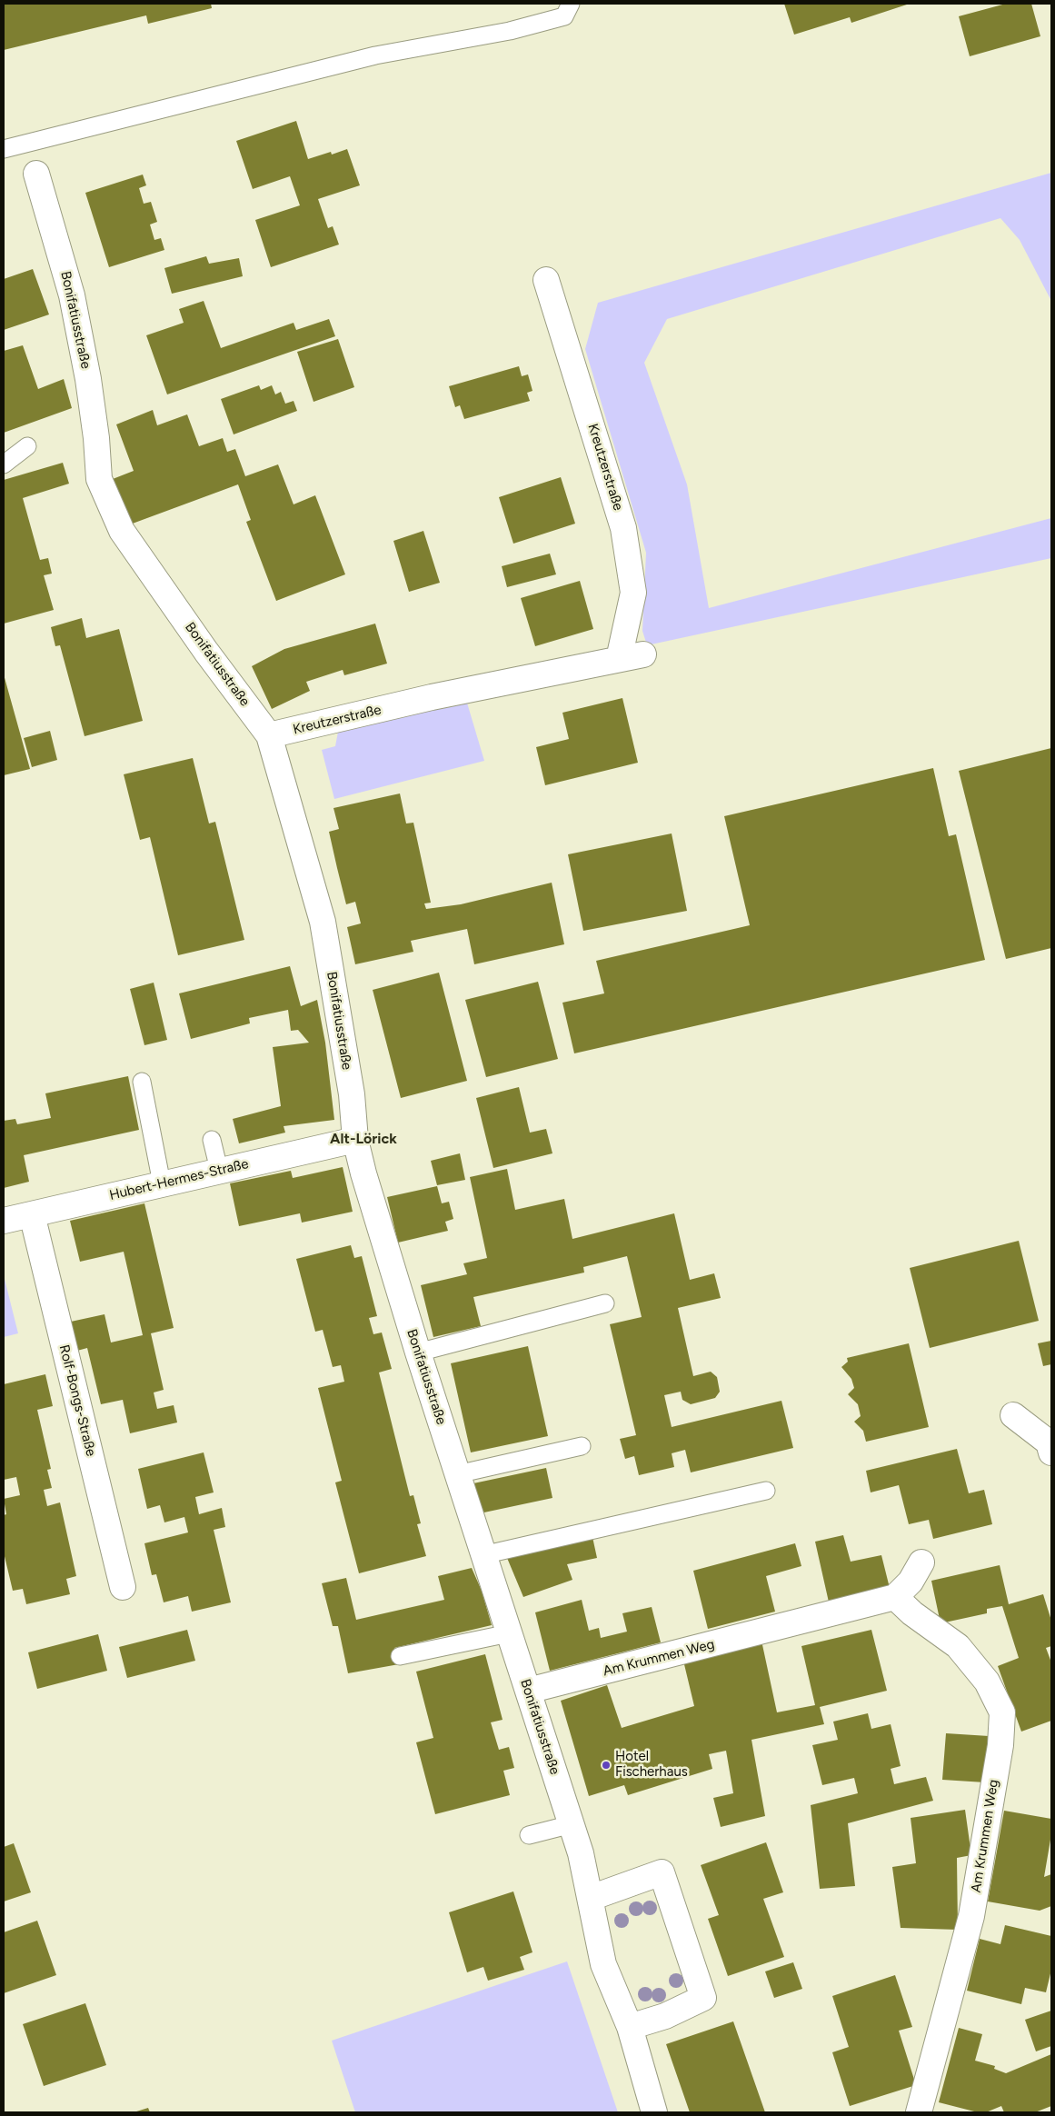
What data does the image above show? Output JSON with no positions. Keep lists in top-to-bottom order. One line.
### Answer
{"streets":{"street":["Bonifatiusstraße","Kreutzerstraße","Hubert-Hermes-Straße","Rolf-Bongs-Straße","Am Krummen Weg"]},"crossings":[["Bonifatiusstraße","Kreutzerstraße"],["Bonifatiusstraße","Hubert-Hermes-Straße"],["Bonifatiusstraße","Am Krummen Weg"],["Hubert-Hermes-Straße","Rolf-Bongs-Straße"]],"districts":["Alt-Lörick"],"places":["Hotel Fischerhaus"]}
